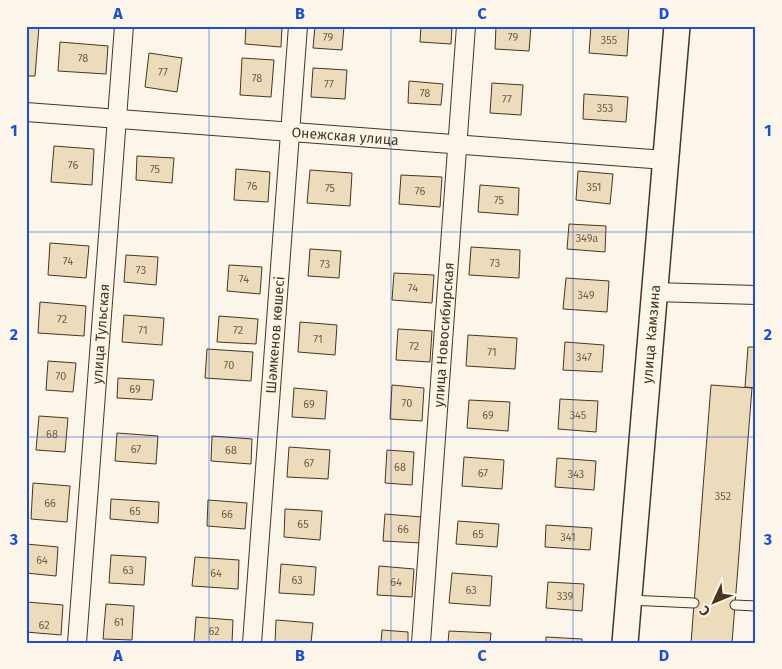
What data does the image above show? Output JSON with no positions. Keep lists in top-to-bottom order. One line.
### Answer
{"streets":{"main road":["улица Камзина"],"street":["Онежская улица","улица Тульская","улица Новосибирская","Шәмкенов көшесі"]},"crossings":[["Онежская улица","улица Тульская"],["Онежская улица","улица Новосибирская"],["Онежская улица","улица Камзина"],["Онежская улица","Шәмкенов көшесі"]],"house_numbers":["79","79","355","78","77","78","77","78","77","353","76","75","76","351","75","76","75","349а","74","73","73","73","74","74","349","72","71","72","71","72","71","347","70","70","69","70","69","69","345","68","67","68","67","68","67","343","352","66","65","66","65","66","65","341","64","63","64","63","64","63","339","61","62","62"],"north":"bottom left","grid":{"columns":["A","B","C","D"],"rows":["1","2","3"]}}
